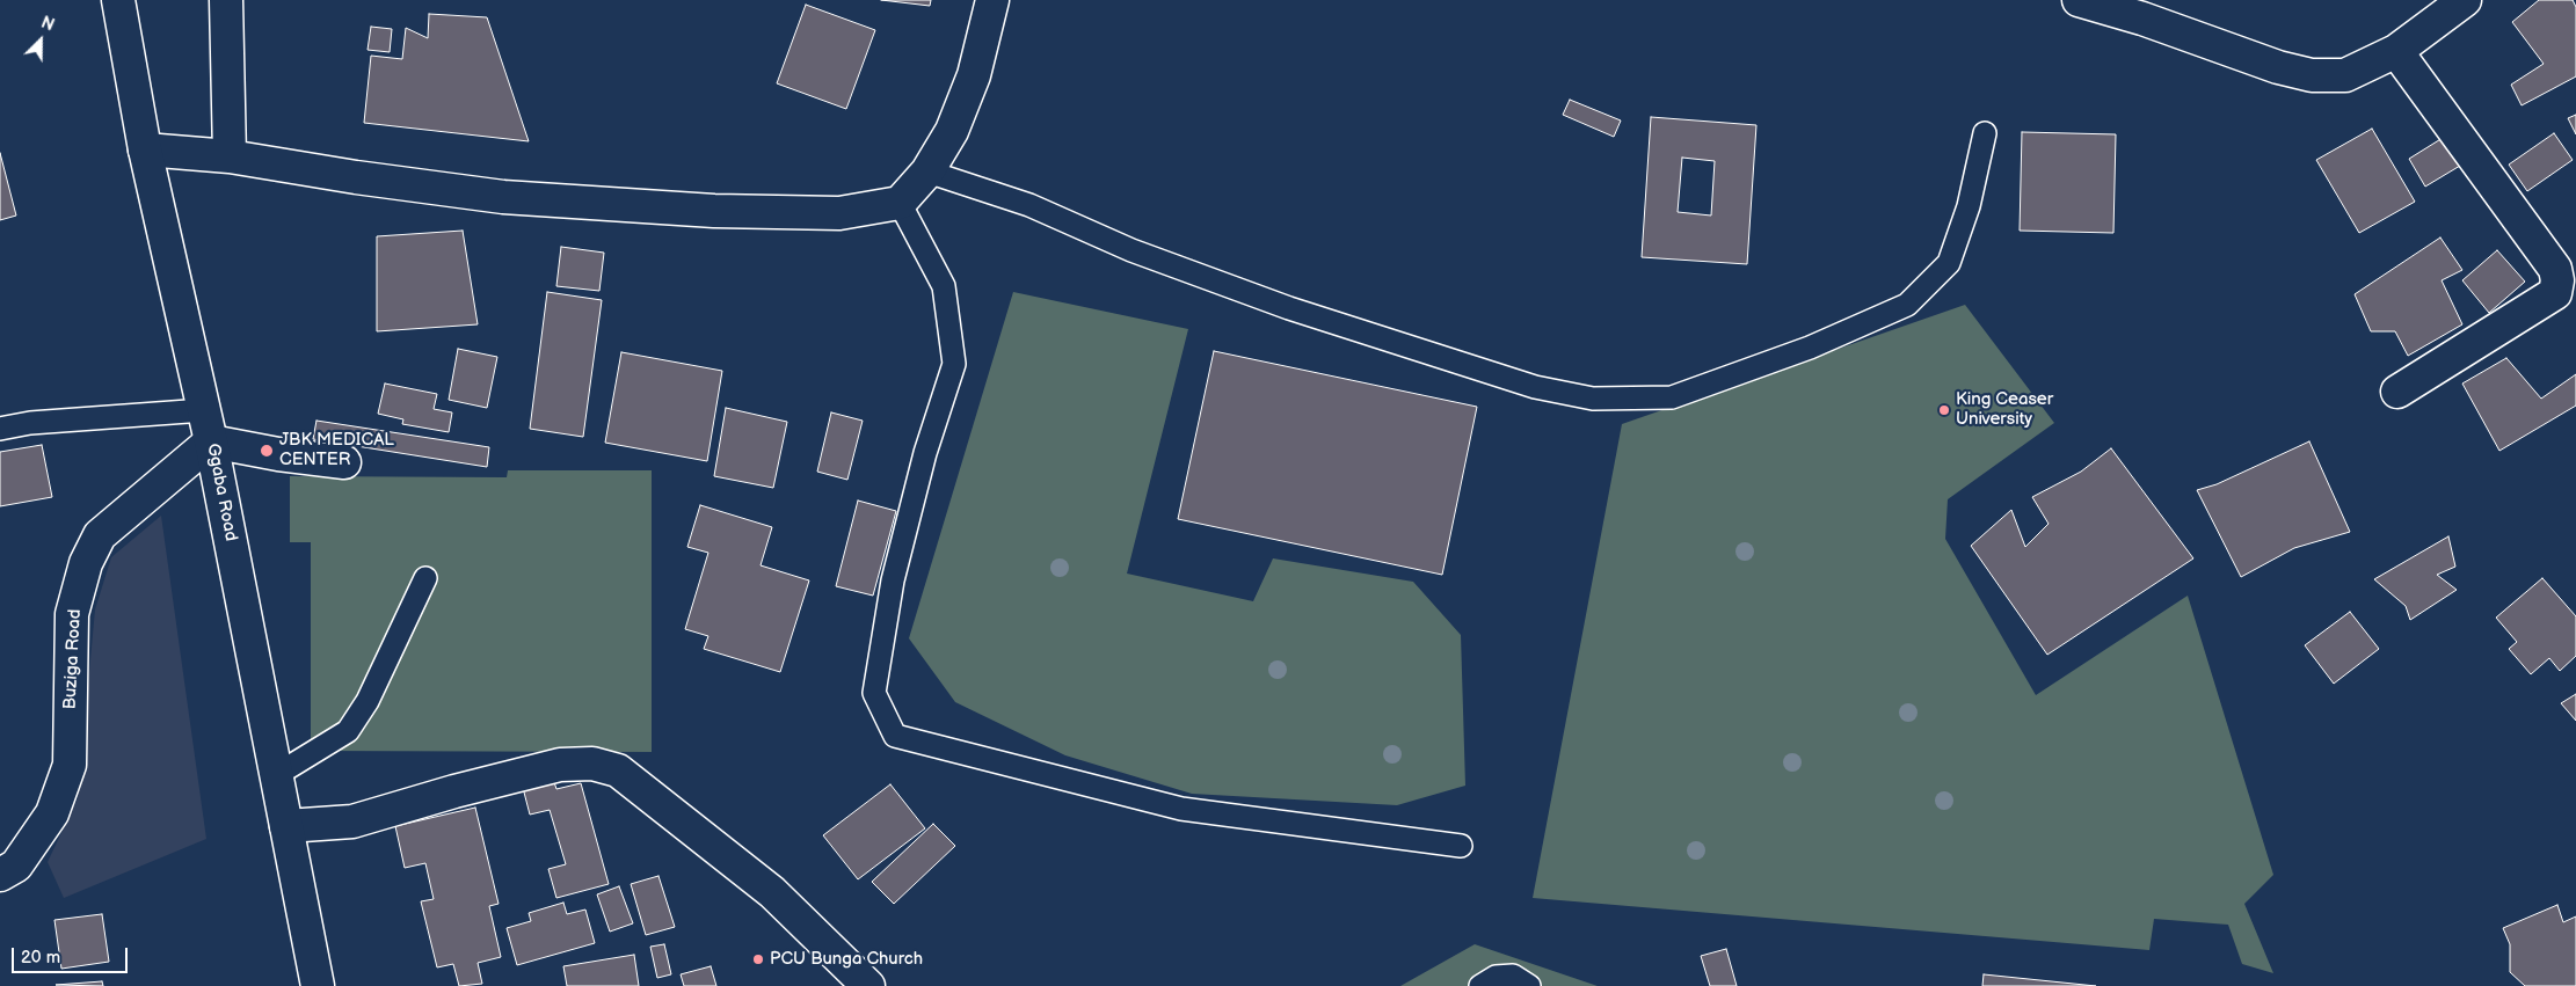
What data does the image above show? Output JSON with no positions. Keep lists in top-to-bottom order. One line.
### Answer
{"streets":{"street":["Ggaba Road","Buziga Road"]},"crossings":[["Ggaba Road","Buziga Road"]],"places":["King Ceaser University","JBK MEDICAL CENTER","PCU Bunga Church"],"scale_bar":"20 m","north":"top right"}
